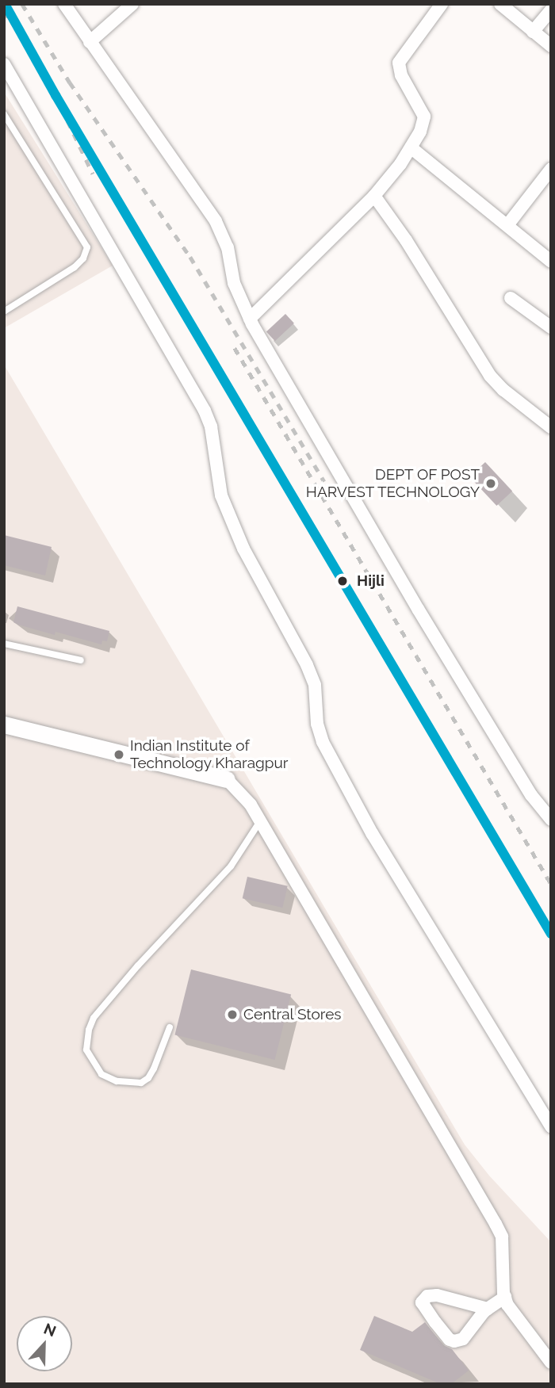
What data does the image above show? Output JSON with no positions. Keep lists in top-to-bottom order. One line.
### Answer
{"places":["DEPT OF POST HARVEST TECHNOLOGY","Hijli","Indian Institute of Technology Kharagpur","Central Stores"],"north":"top"}
